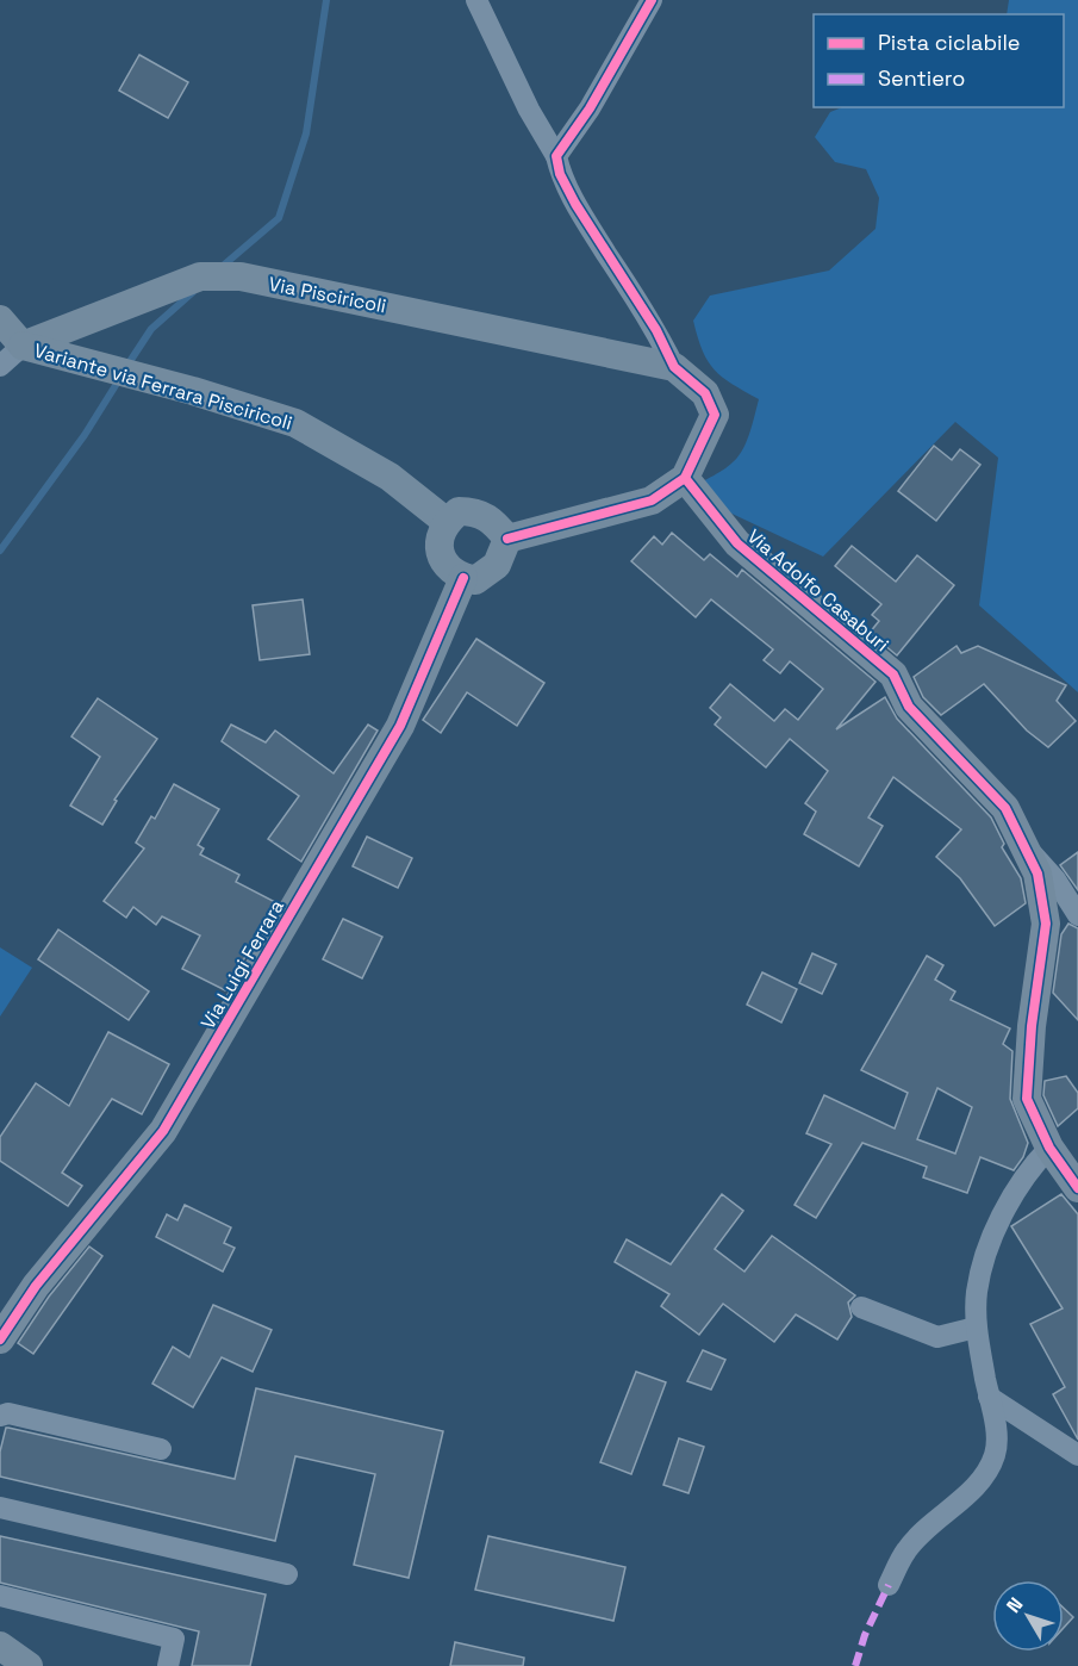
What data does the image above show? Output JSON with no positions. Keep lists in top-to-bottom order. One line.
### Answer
{"streets":{"street":["Via Pisciricoli","Variante via Ferrara Pisciricoli","Via Adolfo Casaburi","Via Luigi Ferrara"]},"crossings":[["Via Pisciricoli","Variante via Ferrara Pisciricoli"],["Variante via Ferrara Pisciricoli","Via Luigi Ferrara"]],"legend":["Pista ciclabile","Sentiero"],"north":"top left"}
